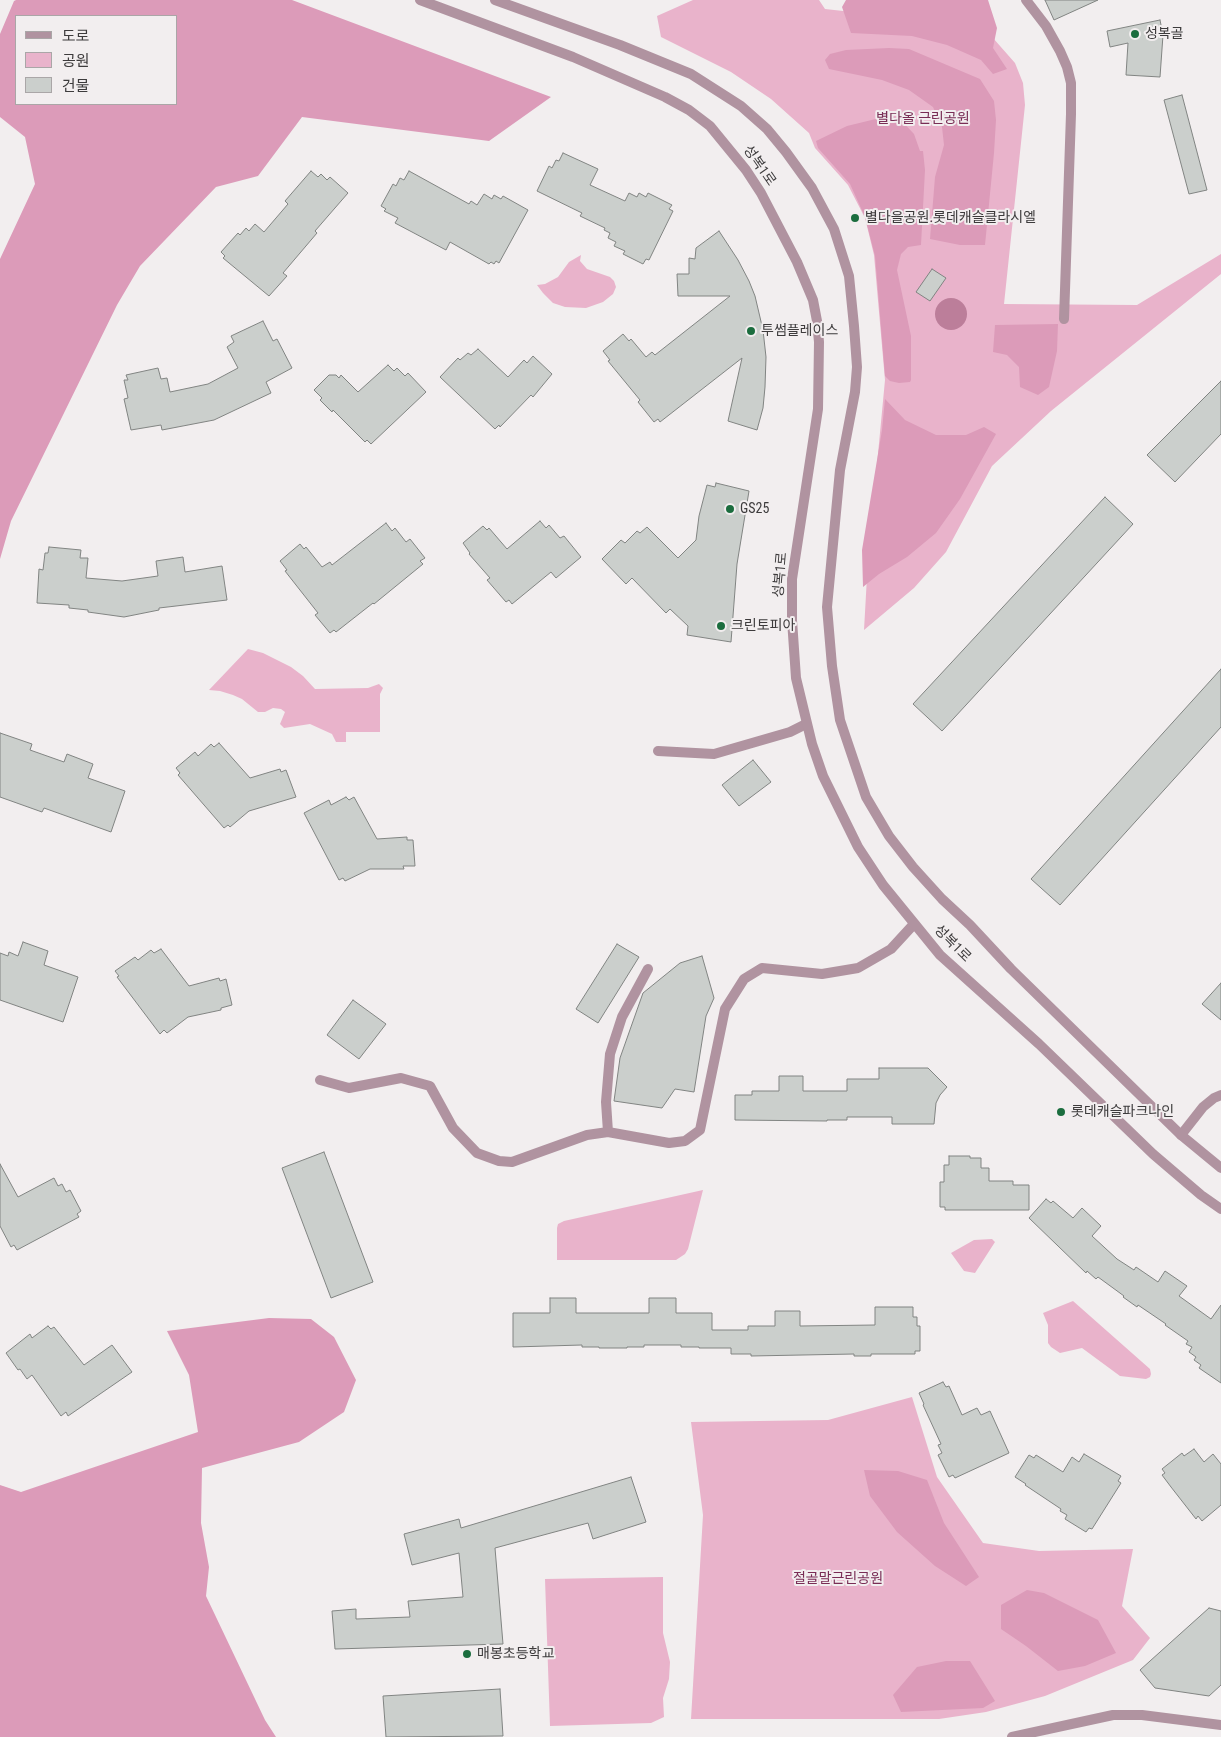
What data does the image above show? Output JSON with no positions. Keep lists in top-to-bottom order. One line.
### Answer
{"streets":{"street":["성복1로"]},"parks":["별다올 근린공원","절골말근린공원"],"places":["성복골","별다을공원.롯데캐슬클라시엘","투썸플레이스","GS25","크린토피아","롯데캐슬파크나인","매봉초등학교"],"legend":["도로","공원","건물"]}
